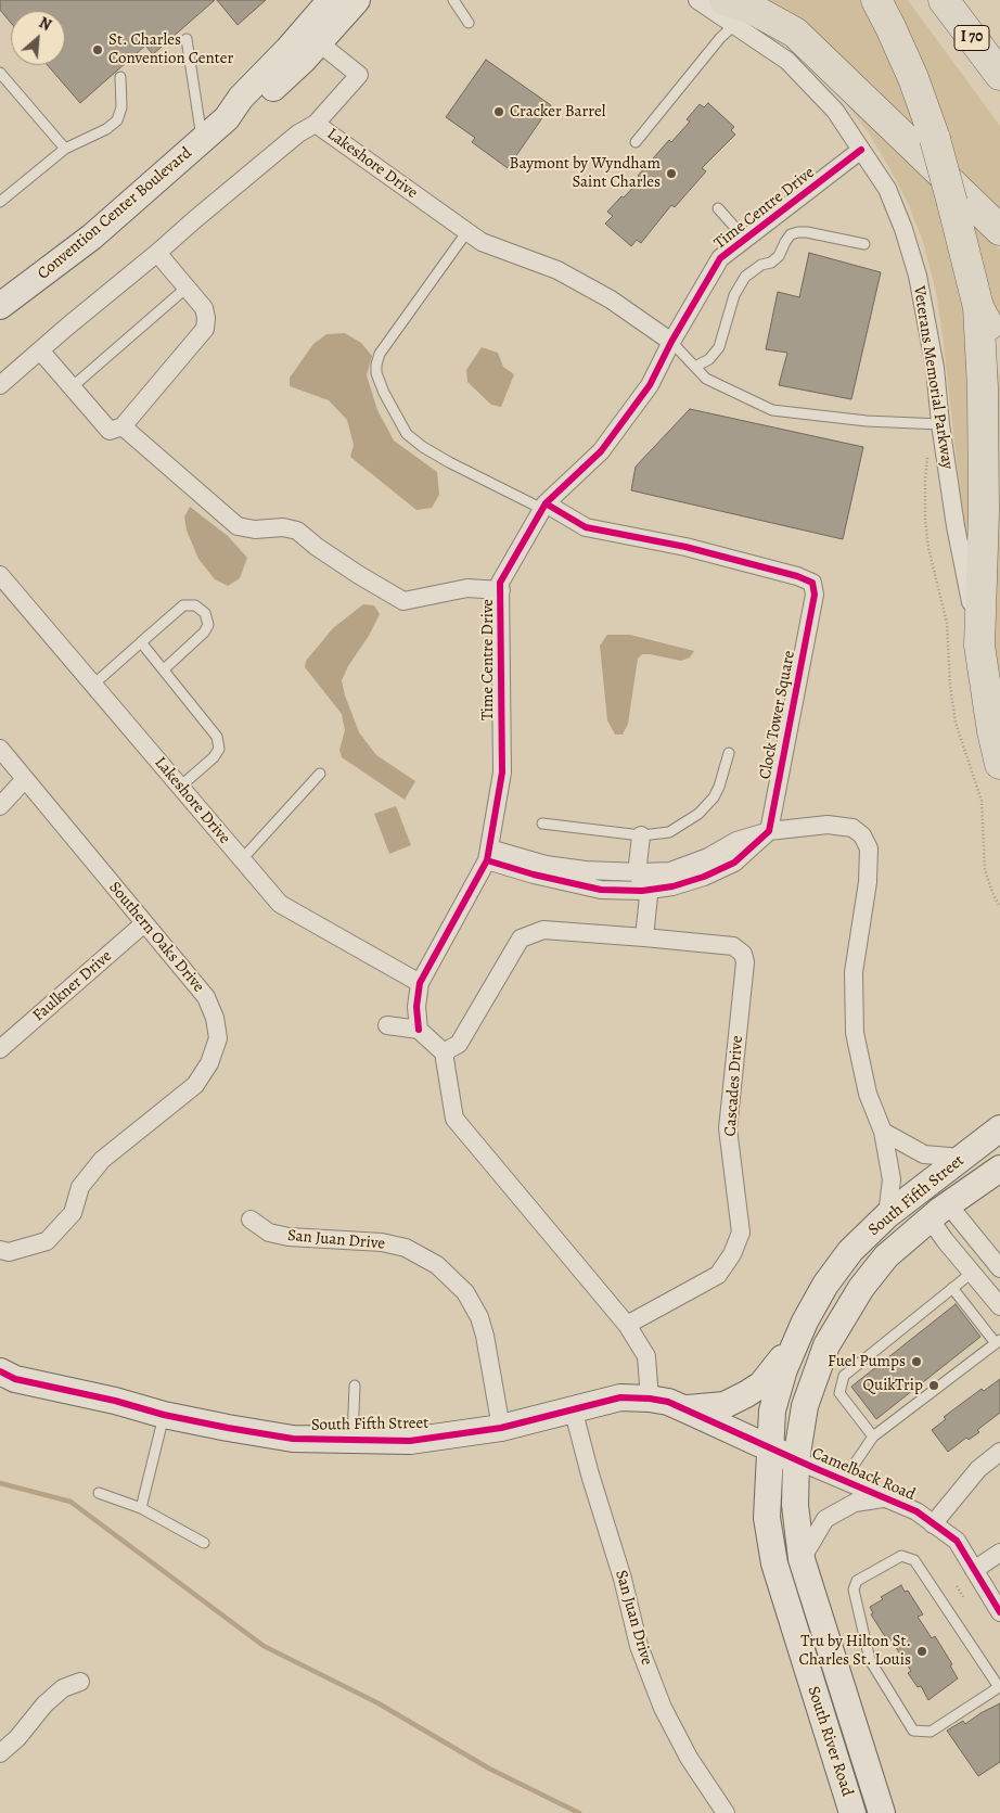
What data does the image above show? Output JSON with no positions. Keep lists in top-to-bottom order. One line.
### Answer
{"streets":{"highway":["I 70"],"main road":["Convention Center Boulevard","South Fifth Street","South River Road"],"street":["Lakeshore Drive","Time Centre Drive","Veterans Memorial Parkway","Clock Tower Square","Southern Oaks Drive","Faulkner Drive","Cascades Drive","San Juan Drive","Camelback Road"]},"crossings":[["Lakeshore Drive","Time Centre Drive"],["Time Centre Drive","Veterans Memorial Parkway"],["Time Centre Drive","Clock Tower Square"],["Southern Oaks Drive","Faulkner Drive"],["South Fifth Street","San Juan Drive"],["South Fifth Street","Camelback Road"],["South Fifth Street","South River Road"],["Camelback Road","South River Road"]],"places":["St. Charles Convention Center","Cracker Barrel","Baymont by Wyndham Saint Charles","Fuel Pumps","QuikTrip","Tru by Hilton St. Charles St. Louis"],"north":"top right"}
